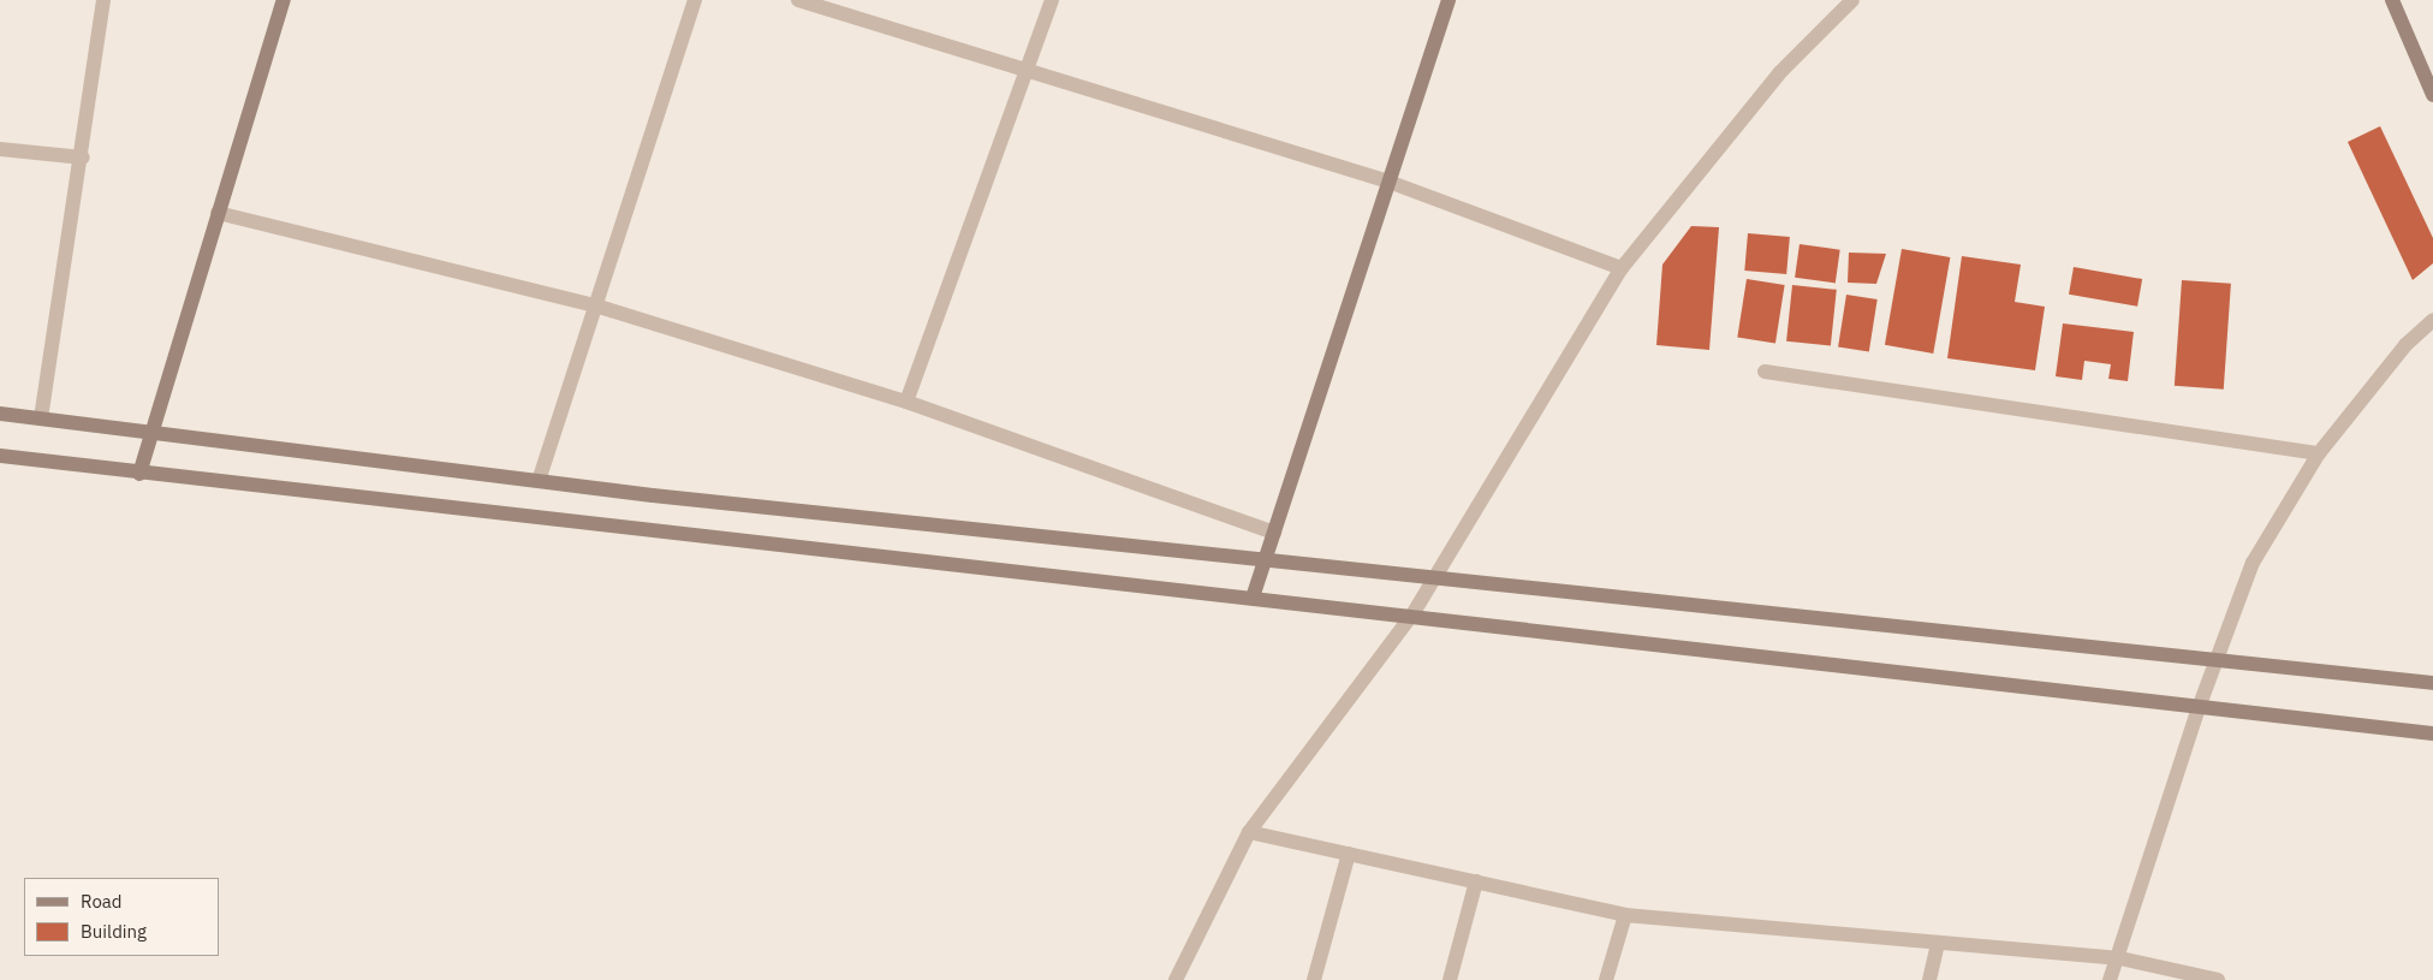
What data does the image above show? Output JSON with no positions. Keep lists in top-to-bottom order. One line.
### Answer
{"legend":["Road","Building"]}
